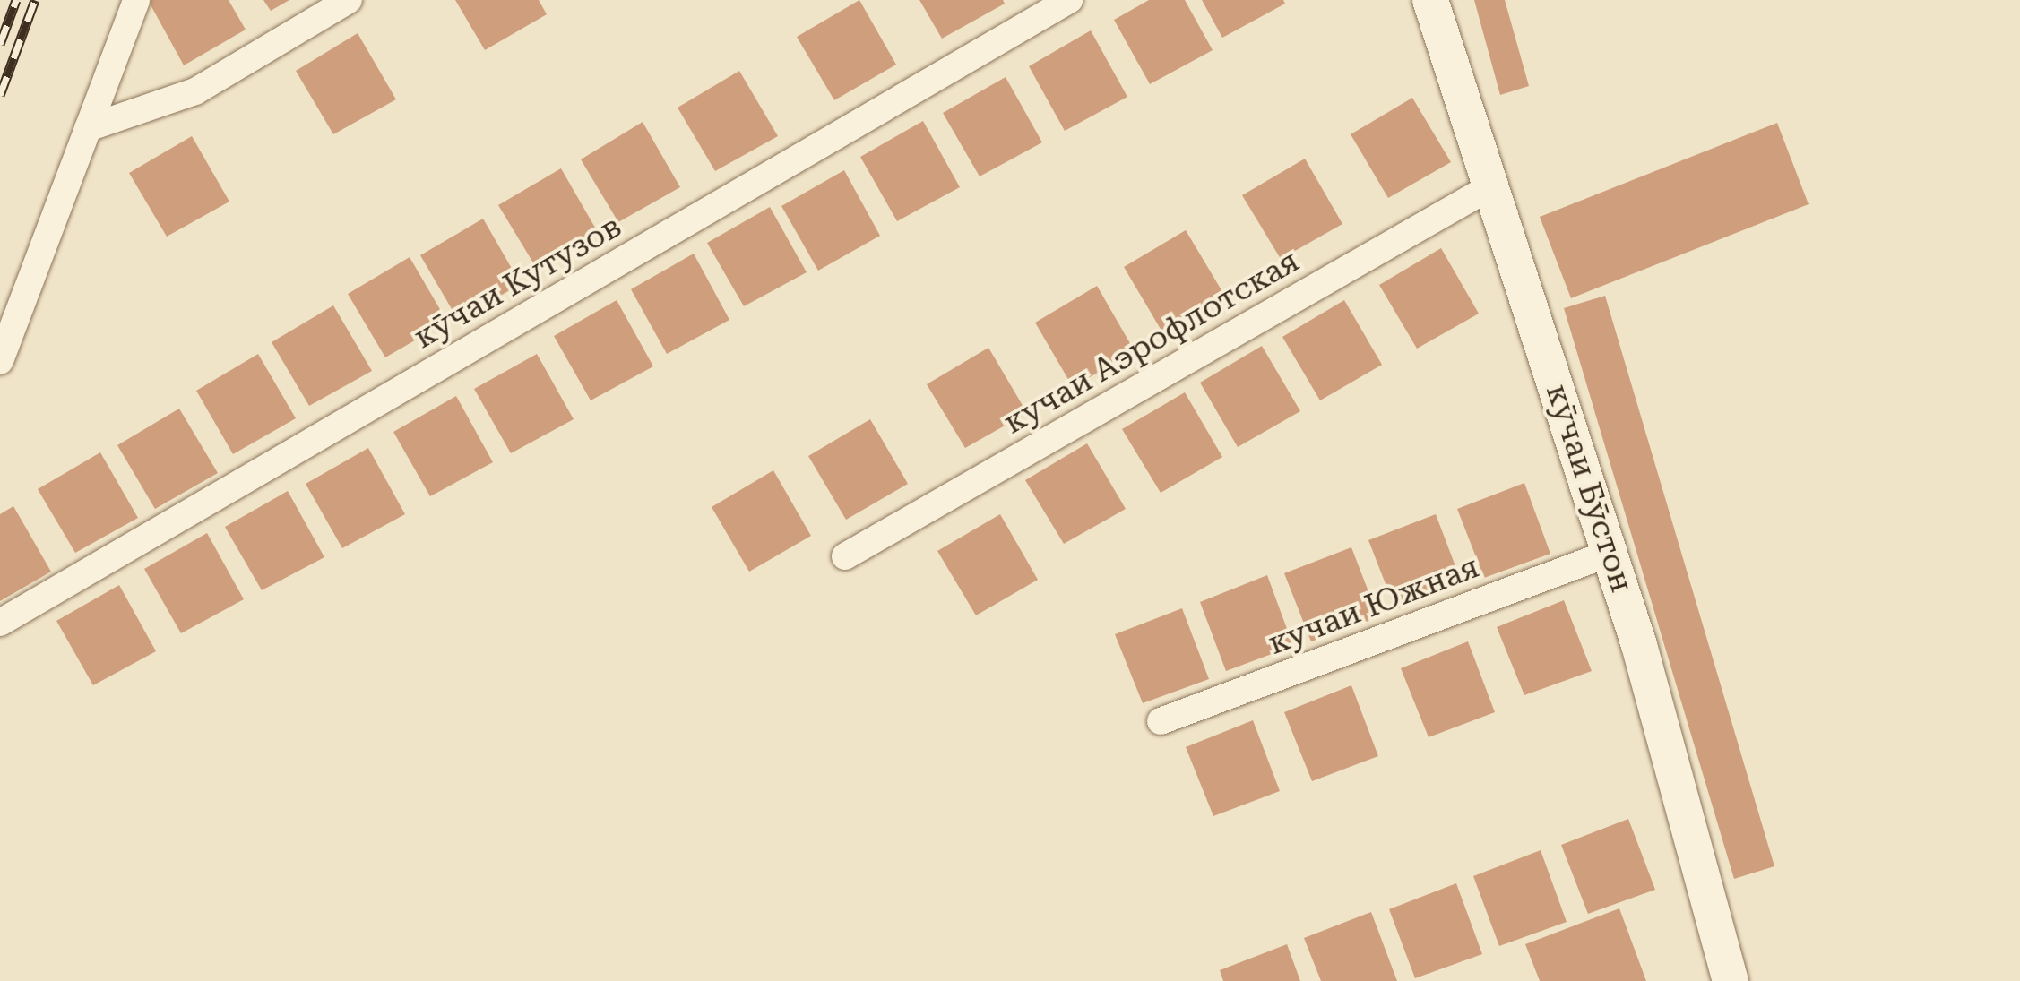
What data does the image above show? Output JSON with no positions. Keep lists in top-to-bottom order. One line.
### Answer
{"streets":{"main road":["кӯчаи Бӯстон"],"street":["кӯчаи Кутузов","кучаи Аэрофлотская","кучаи Южная"]},"crossings":[["кучаи Аэрофлотская","кӯчаи Бӯстон"],["кӯчаи Бӯстон","кучаи Южная"]]}
